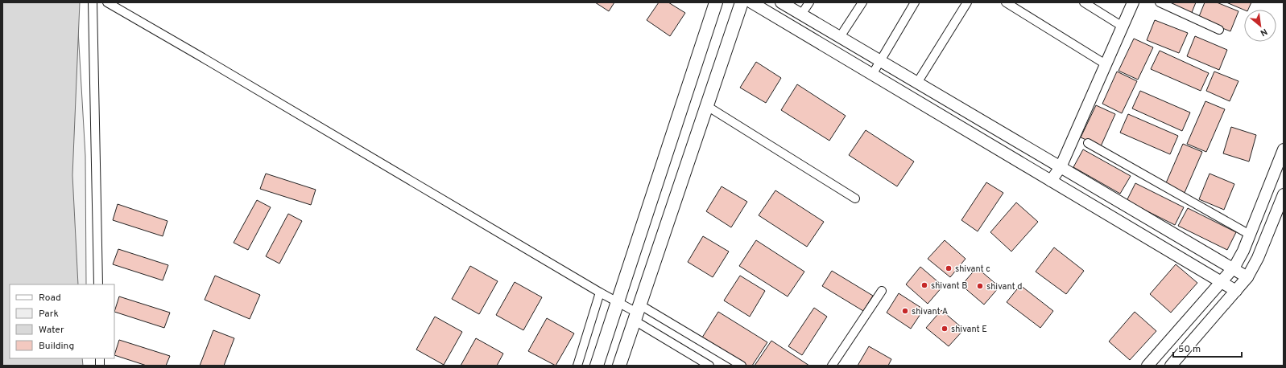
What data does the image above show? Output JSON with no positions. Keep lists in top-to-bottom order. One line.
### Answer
{"places":["shivant c","shivant B","shivant d","shivant A","shivant E"],"legend":["Road","Park","Water","Building"],"scale_bar":"50 m","north":"bottom right"}
